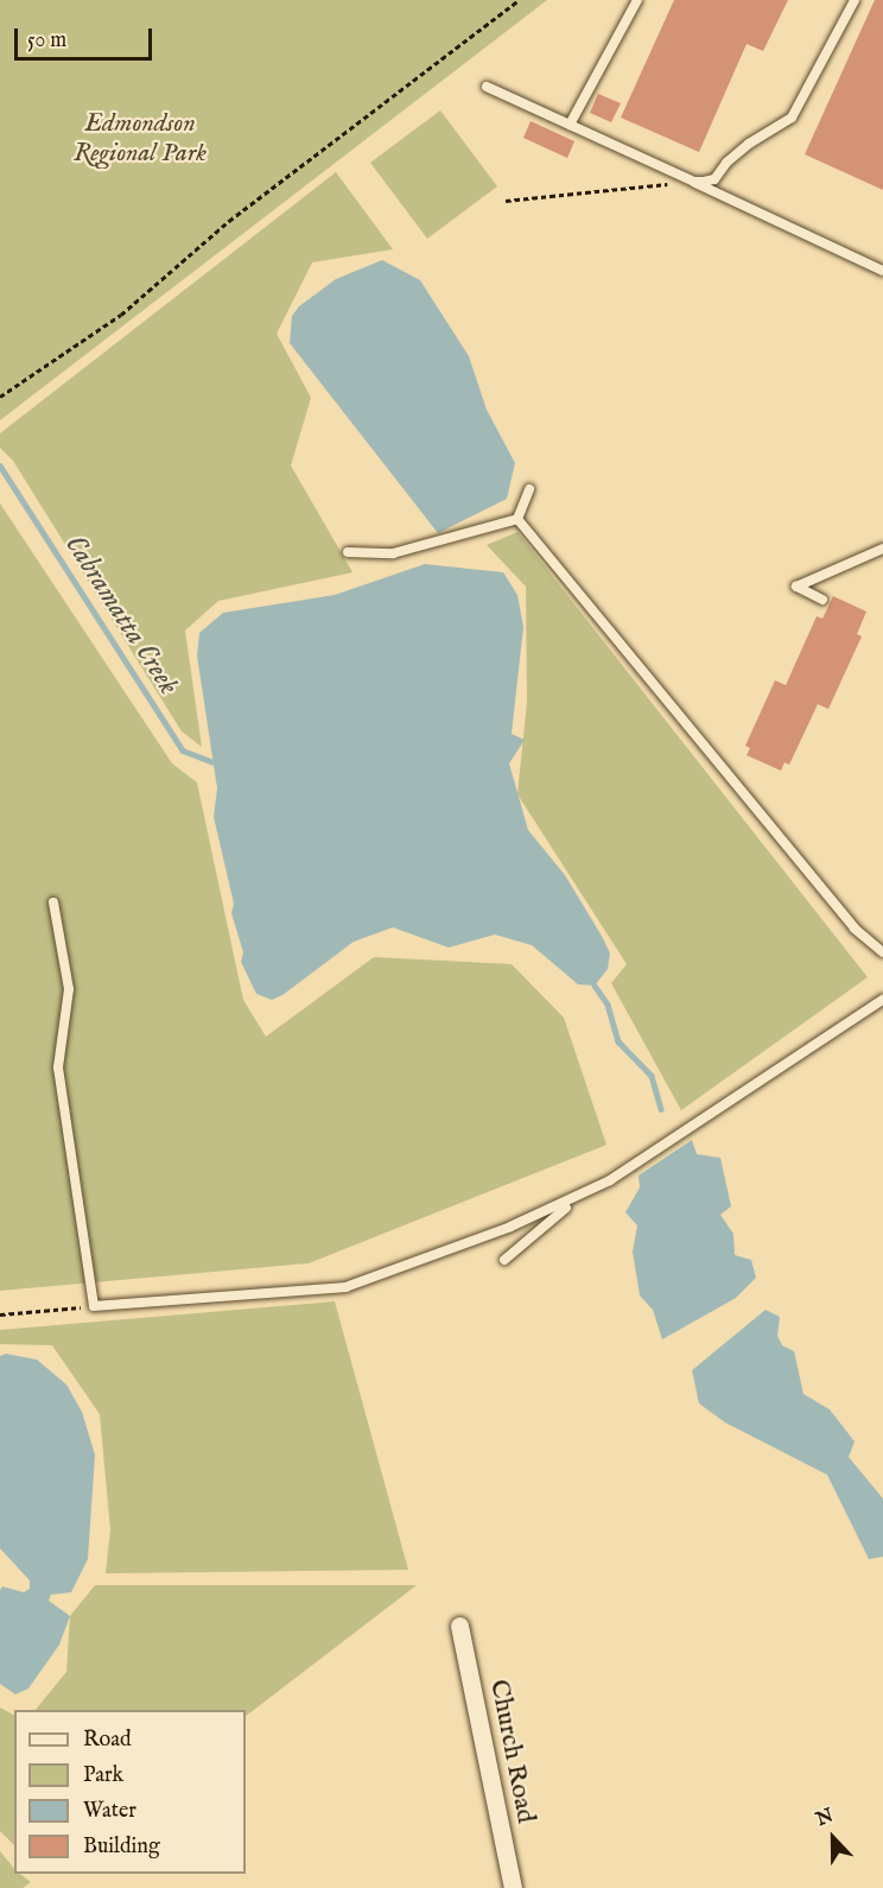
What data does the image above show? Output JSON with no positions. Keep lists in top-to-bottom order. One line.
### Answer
{"streets":{"street":["Church Road"]},"water":["Cabramatta Creek"],"parks":["Edmondson Regional Park"],"legend":["Road","Park","Water","Building"],"scale_bar":"50 m","north":"top"}
